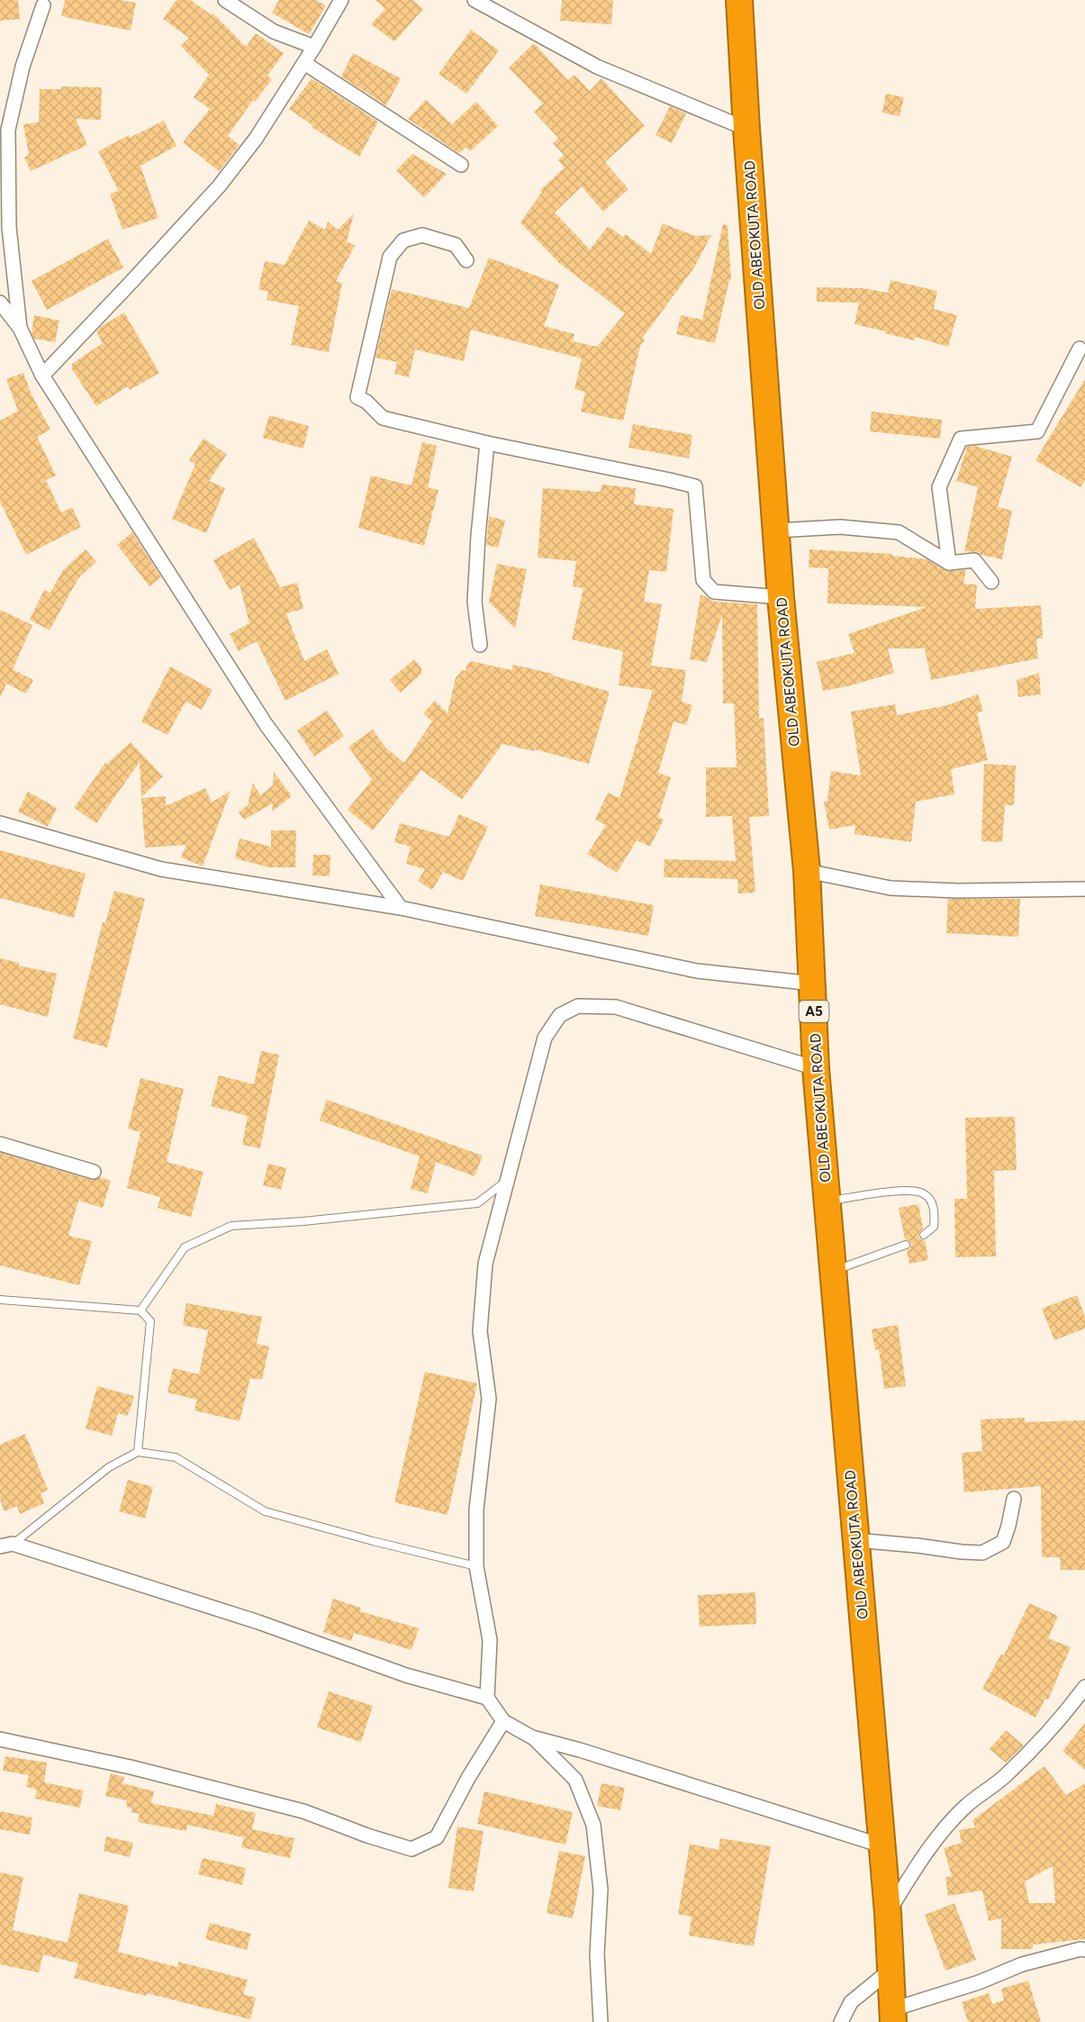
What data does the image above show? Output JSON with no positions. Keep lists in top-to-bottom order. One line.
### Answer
{"streets":{"highway":["OLD ABEOKUTA ROAD","A5"]}}
